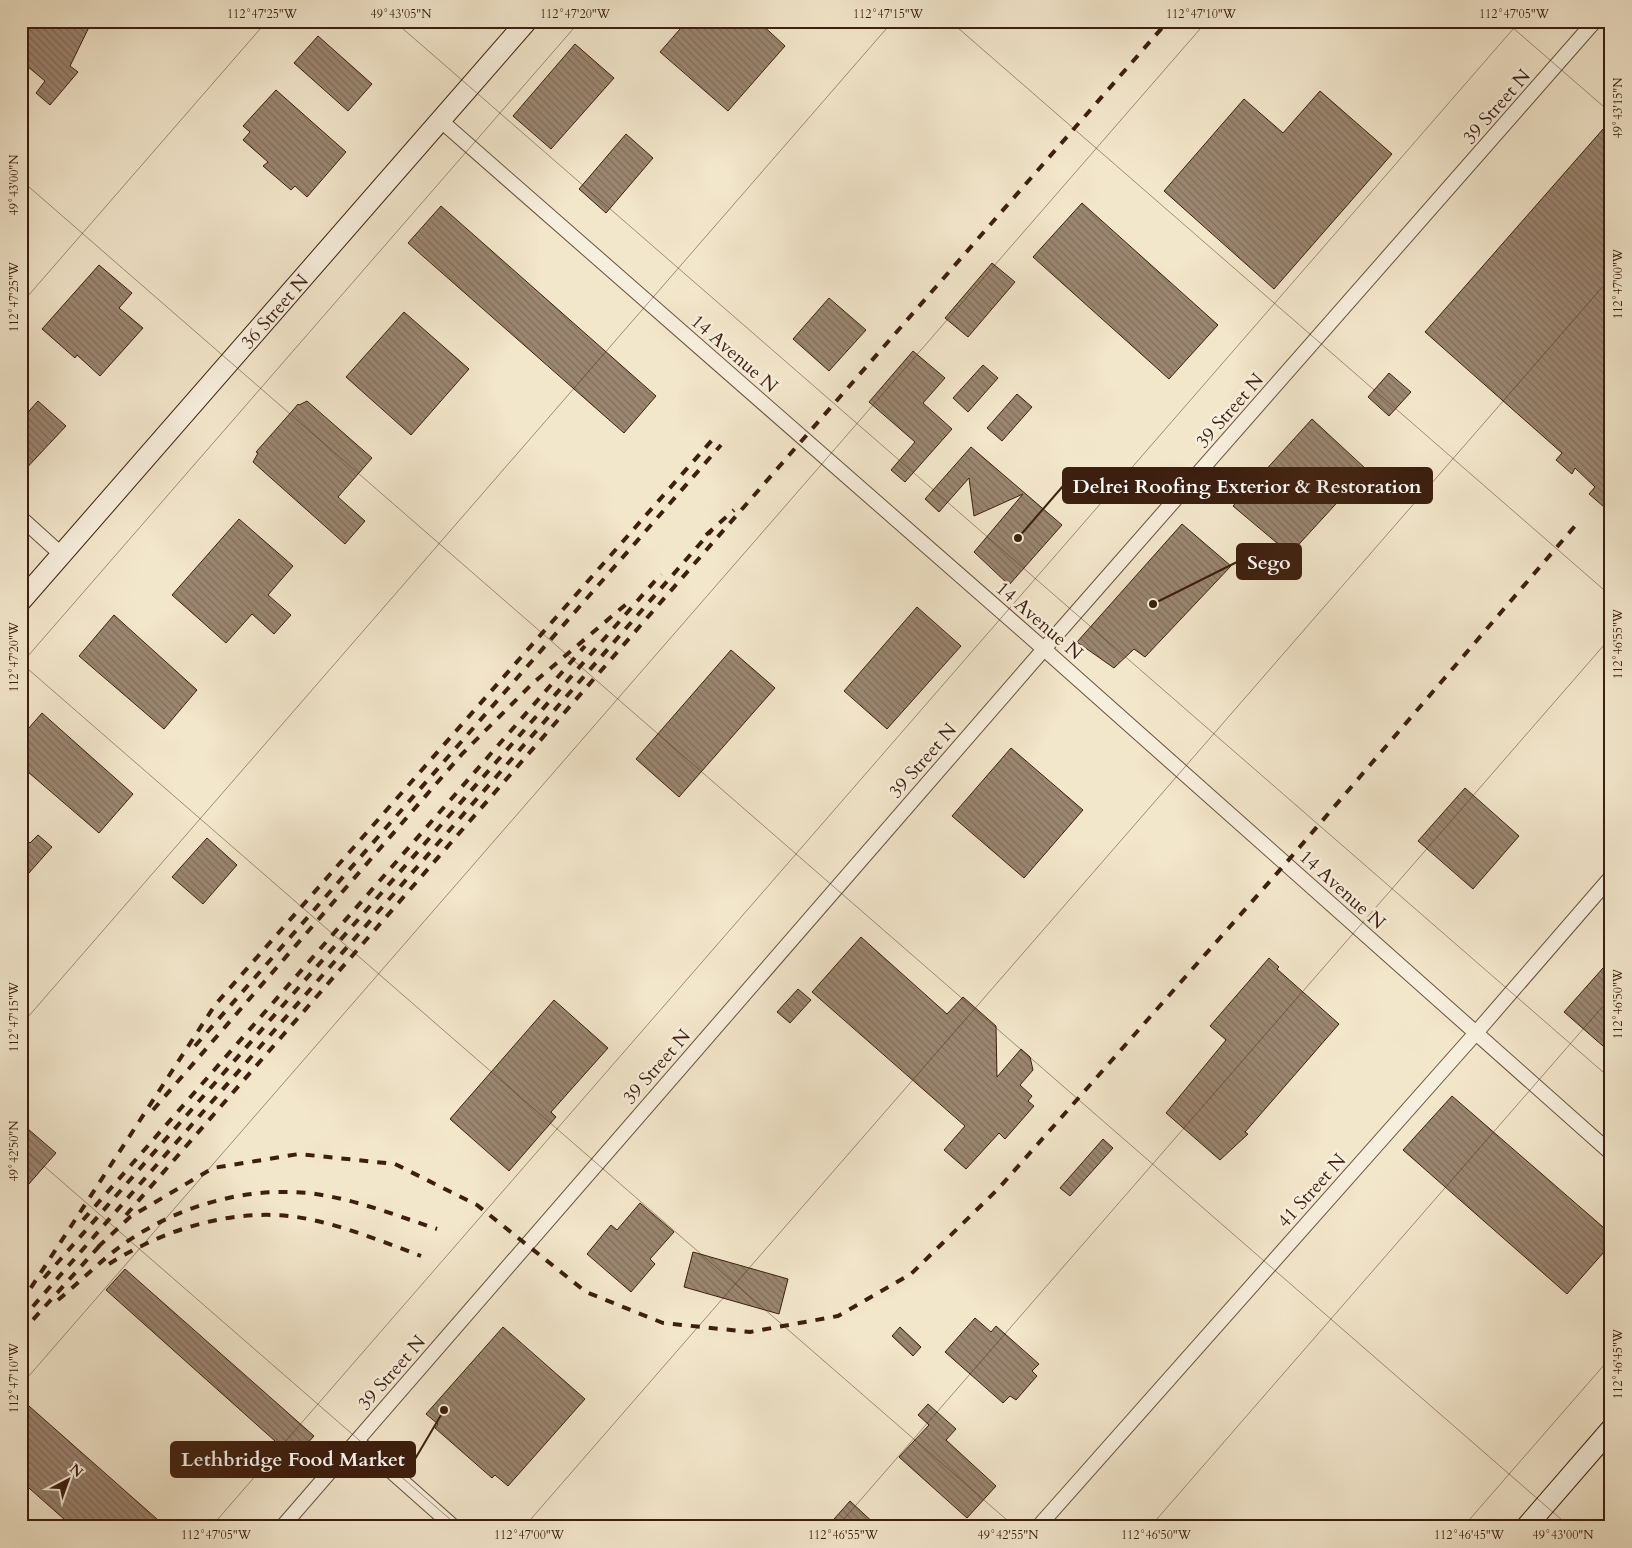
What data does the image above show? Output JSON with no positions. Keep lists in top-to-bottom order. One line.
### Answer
{"streets":{"street":["39 Street N","36 Street N","14 Avenue N","41 Street N"]},"crossings":[["39 Street N","14 Avenue N"],["36 Street N","14 Avenue N"],["14 Avenue N","41 Street N"]],"places":["Delrei Roofing Exterior & Restoration","Sego","Lethbridge Food Market"],"north":"top right","coordinates":["112°47'25\"W","49°43'05\"N","112°47'20\"W","112°47'15\"W","112°47'10\"W","112°47'05\"W","49°43'15\"N","49°43'00\"N","112°47'00\"W","112°46'55\"W","112°46'50\"W","49°42'50\"N","112°46'45\"W","49°42'55\"N"]}
